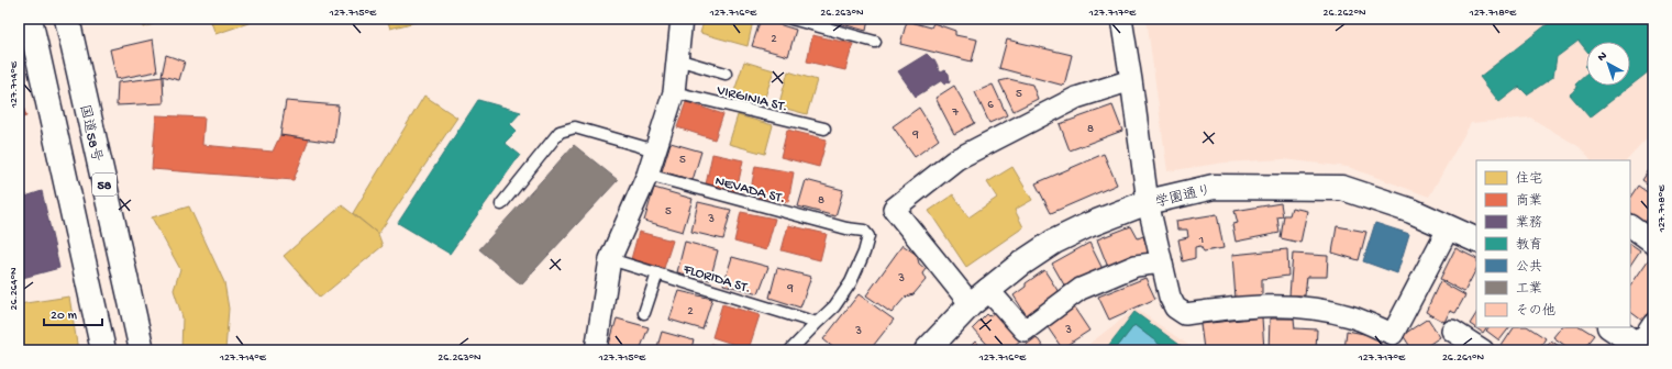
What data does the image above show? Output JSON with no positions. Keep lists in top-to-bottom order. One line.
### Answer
{"streets":{"main road":["国道58号","58","学園通り"],"lane":["VIRGINIA ST.","NEVADA ST.","FLORIDA ST."]},"crossings":[["NEVADA ST.","FLORIDA ST."]],"house_numbers":["2","5","6","7","8","9","5","8","5","3","1","3","9","2","3","3"],"legend":["住宅","商業","業務","教育","公共","工業","その他"],"scale_bar":"20 m","north":"top left","coordinates":["127.715°E","127.716°E","26.263°N","127.717°E","26.262°N","127.718°E","127.714°E","26.264°N","26.261°N"]}
